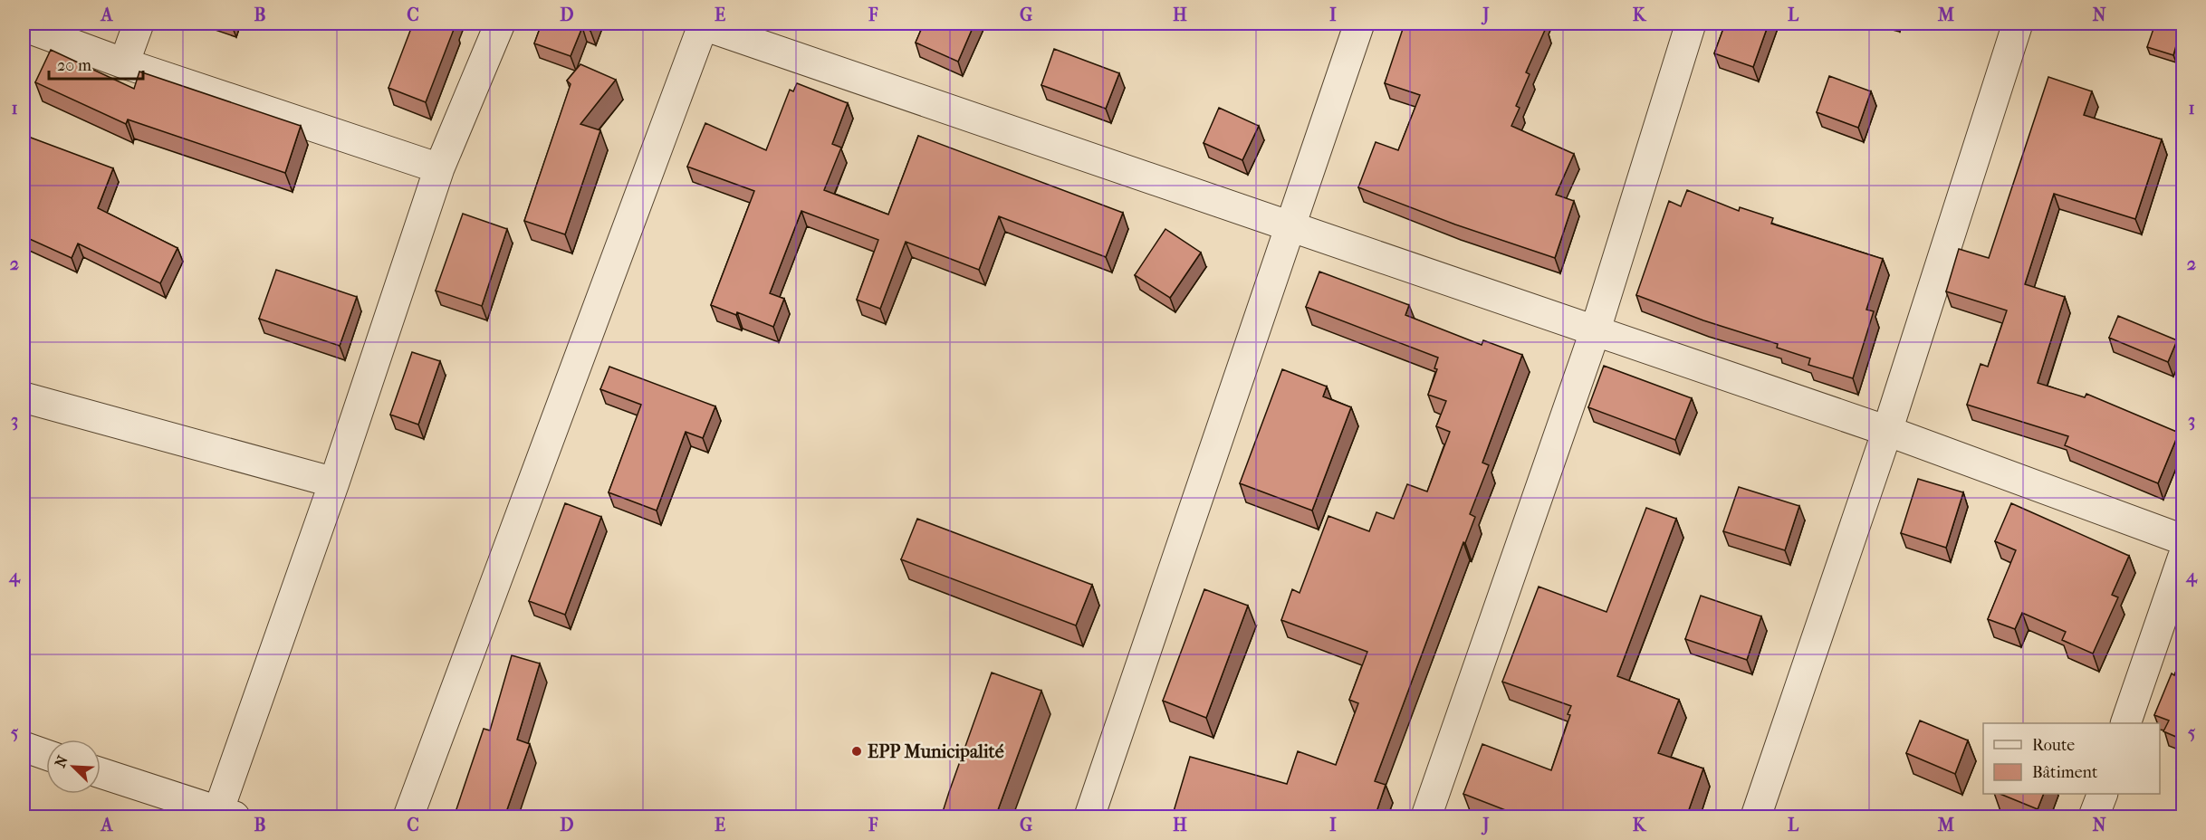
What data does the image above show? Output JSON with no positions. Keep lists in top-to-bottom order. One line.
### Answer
{"places":["EPP Municipalité"],"legend":["Route","Bâtiment"],"scale_bar":"20 m","north":"top left","grid":{"columns":["A","B","C","D","E","F","G","H","I","J","K","L","M","N"],"rows":["1","2","3","4","5"]}}
